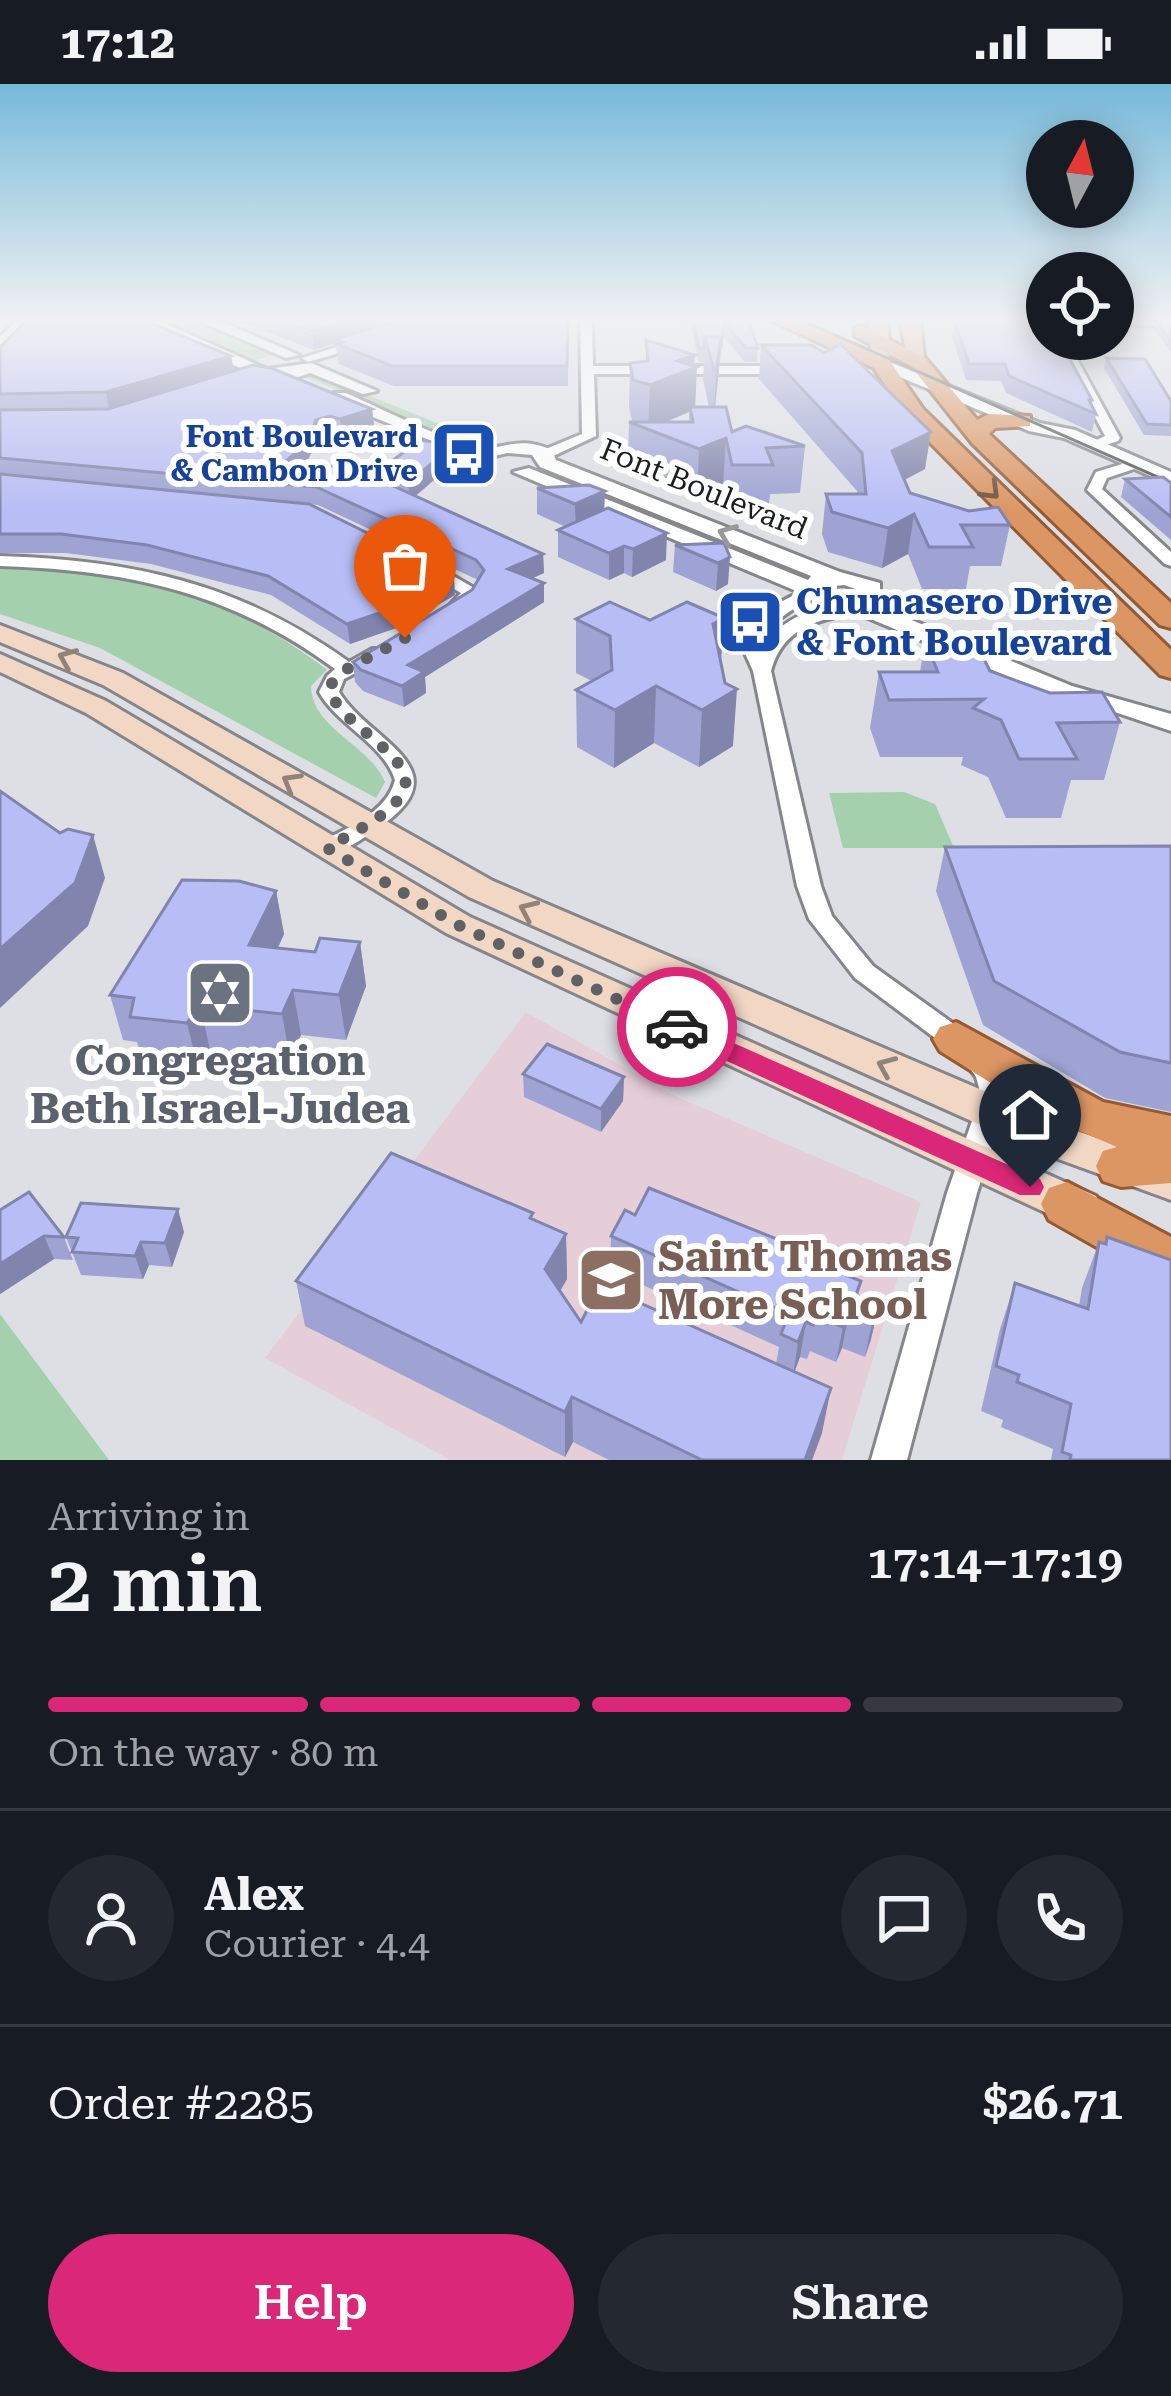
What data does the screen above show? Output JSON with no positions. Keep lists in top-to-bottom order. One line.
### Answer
{"streets":{"street":["Font Boulevard"]},"places":{"bus stop":["Font Boulevard & Cambon Drive","Chumasero Drive & Font Boulevard"],"synagogue":["Congregation Beth Israel-Judea"],"school or university":["Saint Thomas More School"]},"north":"top","page":{"status":"17:12","heading":["2 min","Arriving in","17:14–17:19"],"panel":["Alex","Courier · 4.4","Order #2285","$26.71"],"bar":"On the way · 80 m","buttons":["Help","Share"]}}
